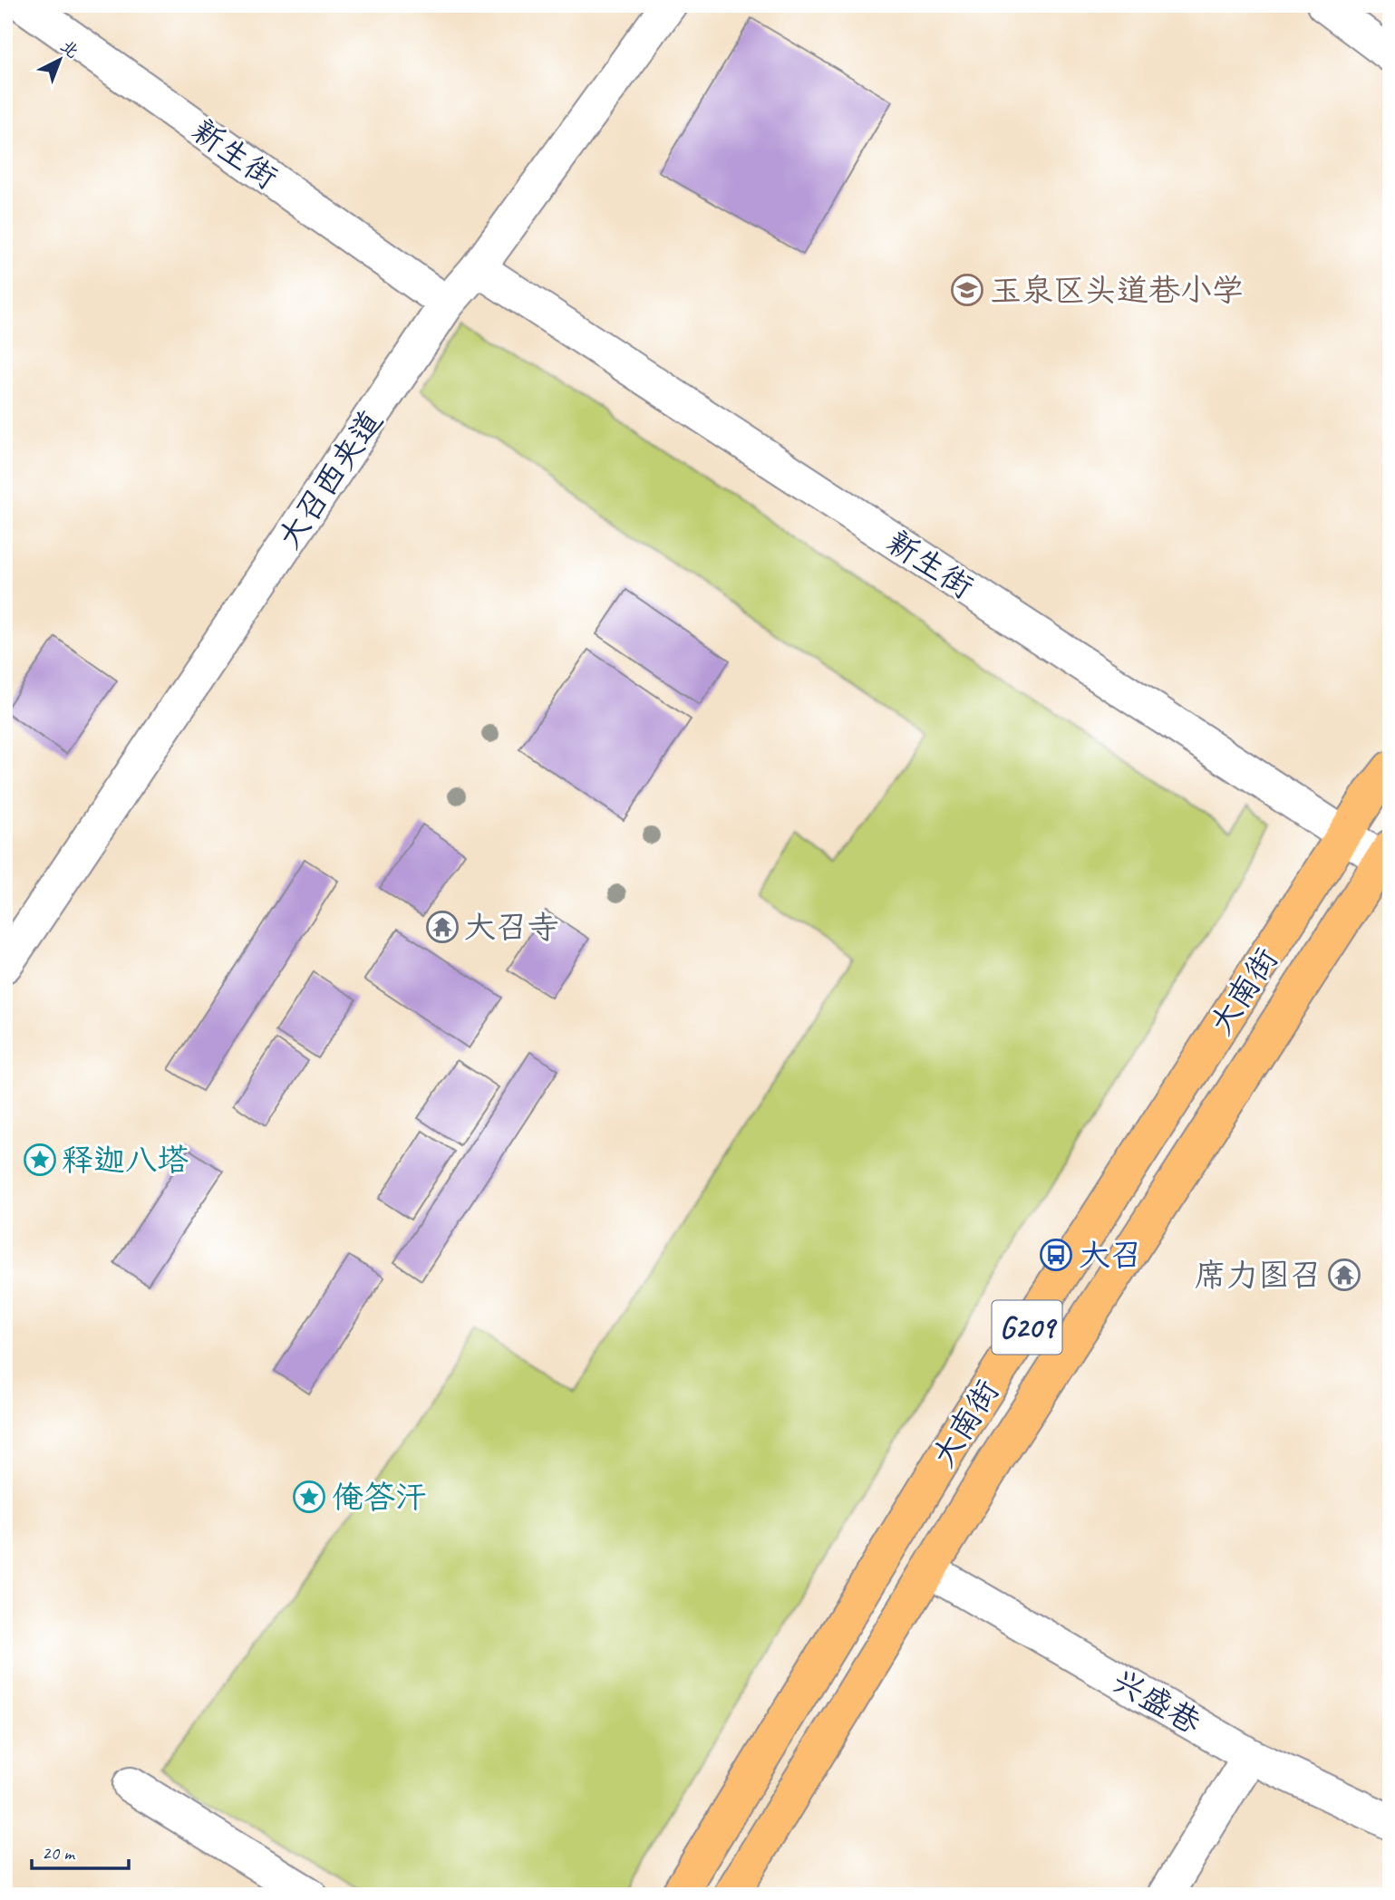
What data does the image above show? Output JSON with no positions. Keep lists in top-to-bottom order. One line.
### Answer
{"streets":{"highway":["大南街","G209"],"street":["新生街","大召西夹道","兴盛巷"]},"crossings":[["新生街","大召西夹道"],["新生街","大南街"],["大南街","兴盛巷"]],"places":{"school or university":["玉泉区头道巷小学"],"temple":["大召寺","席力图召"],"place":["释迦八塔","俺答汗"],"bus stop":["大召"]},"scale_bar":"20 m","north":"top right"}
